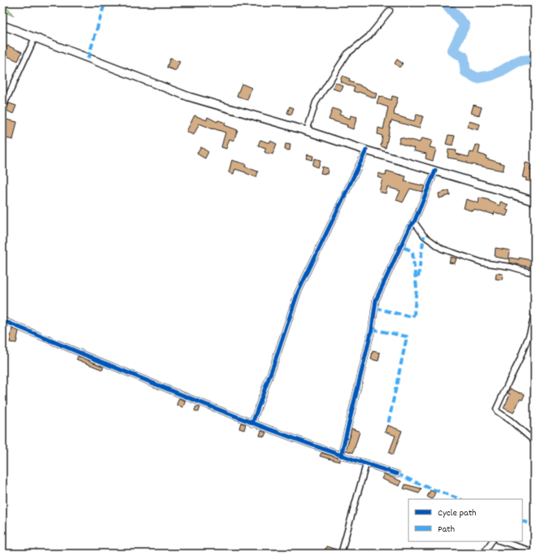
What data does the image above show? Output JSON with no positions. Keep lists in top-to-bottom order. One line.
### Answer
{"legend":["Cycle path","Path"]}
